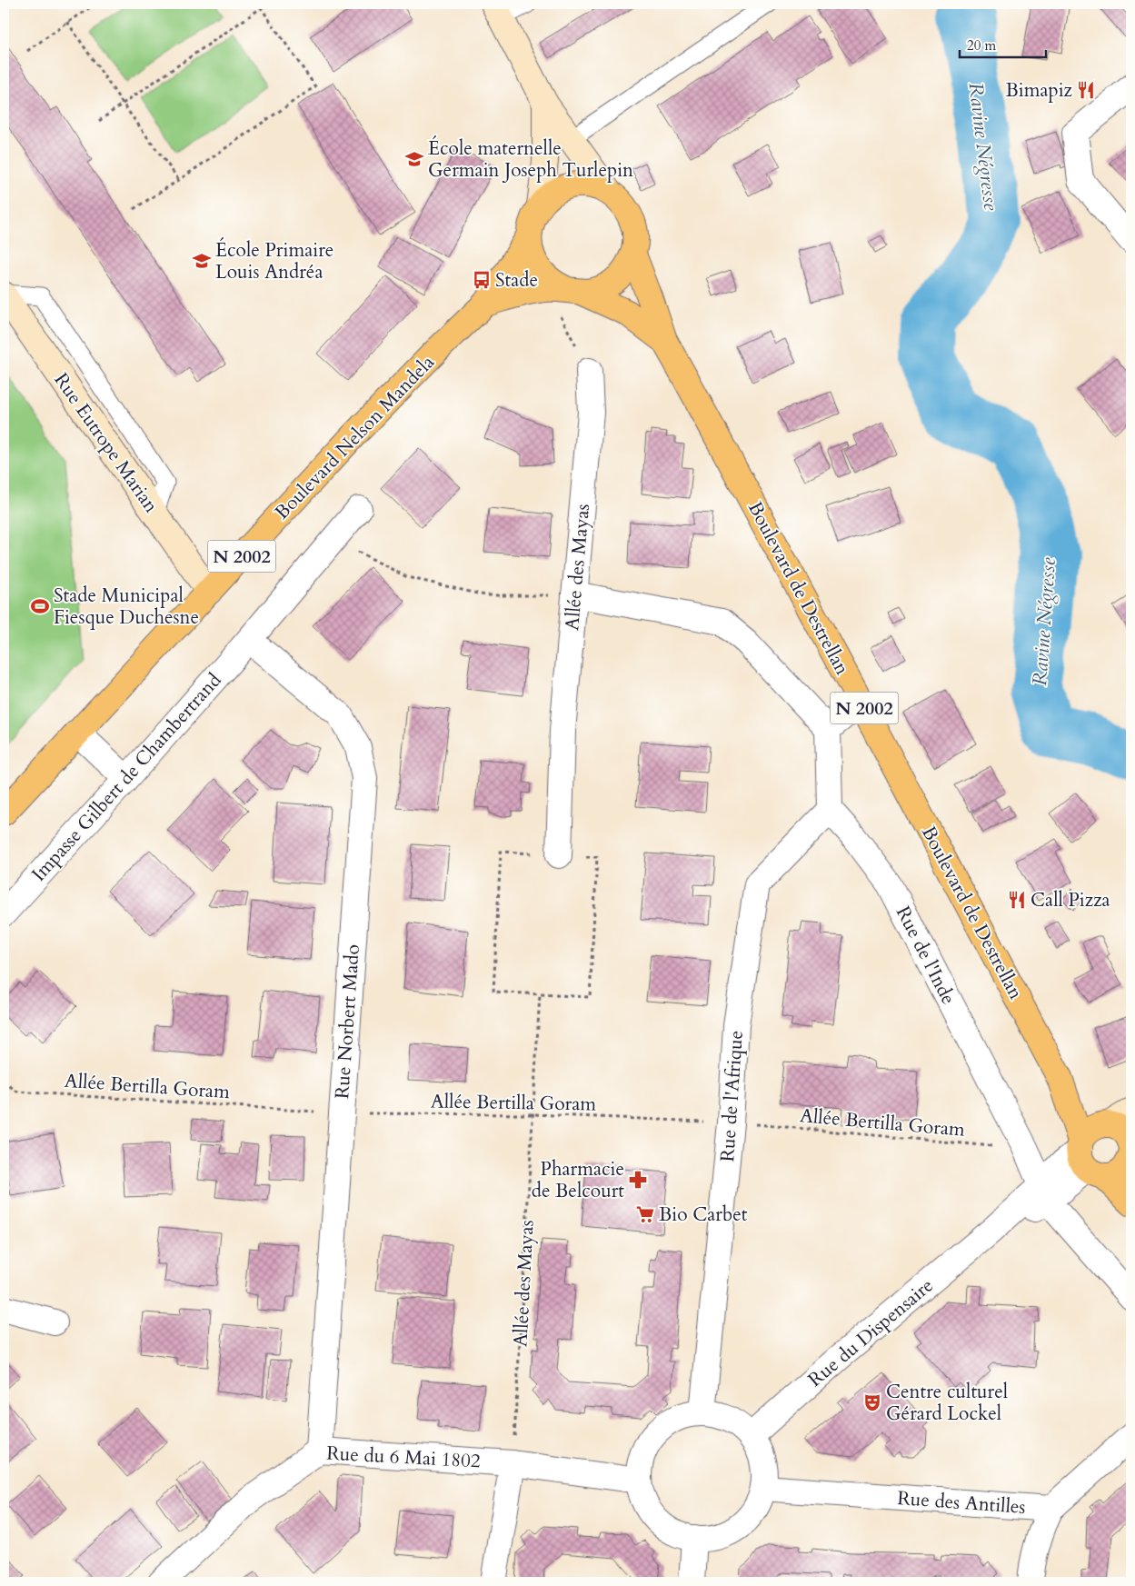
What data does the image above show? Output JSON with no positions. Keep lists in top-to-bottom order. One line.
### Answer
{"streets":{"main road":["Boulevard Nelson Mandela","N 2002","Boulevard de Destrellan"],"street":["Rue Eutrope Marian","Allée des Mayas","Impasse Gilbert de Chambertrand","Rue de l'Inde","Rue Norbert Mado","Rue de l'Afrique","Rue du Dispensaire","Rue du 6 Mai 1802","Rue des Antilles"],"path":["Allée Bertilla Goram"]},"crossings":[["Boulevard Nelson Mandela","Rue Eutrope Marian"],["Boulevard Nelson Mandela","Boulevard de Destrellan"],["Allée des Mayas","Allée Bertilla Goram"],["Allée des Mayas","Rue du 6 Mai 1802"],["Boulevard de Destrellan","Rue du Dispensaire"],["Impasse Gilbert de Chambertrand","Rue Norbert Mado"],["Rue de l'Inde","Allée Bertilla Goram"],["Rue de l'Inde","Rue de l'Afrique"],["Rue de l'Inde","Rue du Dispensaire"],["Rue Norbert Mado","Allée Bertilla Goram"],["Rue Norbert Mado","Rue du 6 Mai 1802"],["Allée Bertilla Goram","Rue de l'Afrique"],["Rue de l'Afrique","Rue du Dispensaire"],["Rue de l'Afrique","Rue du 6 Mai 1802"],["Rue de l'Afrique","Rue des Antilles"],["Rue du Dispensaire","Rue du 6 Mai 1802"],["Rue du Dispensaire","Rue des Antilles"],["Rue du 6 Mai 1802","Rue des Antilles"]],"water":["Ravine Négresse"],"places":{"restaurant":["Bimapiz","Call Pizza"],"school or university":["École maternelle Germain Joseph Turlepin","École Primaire Louis Andréa"],"bus stop":["Stade"],"sports":["Stade Municipal Fiesque Duchesne"],"pharmacy":["Pharmacie de Belcourt"],"supermarket":["Bio Carbet"],"theatre":["Centre culturel Gérard Lockel"]},"scale_bar":"20 m"}
